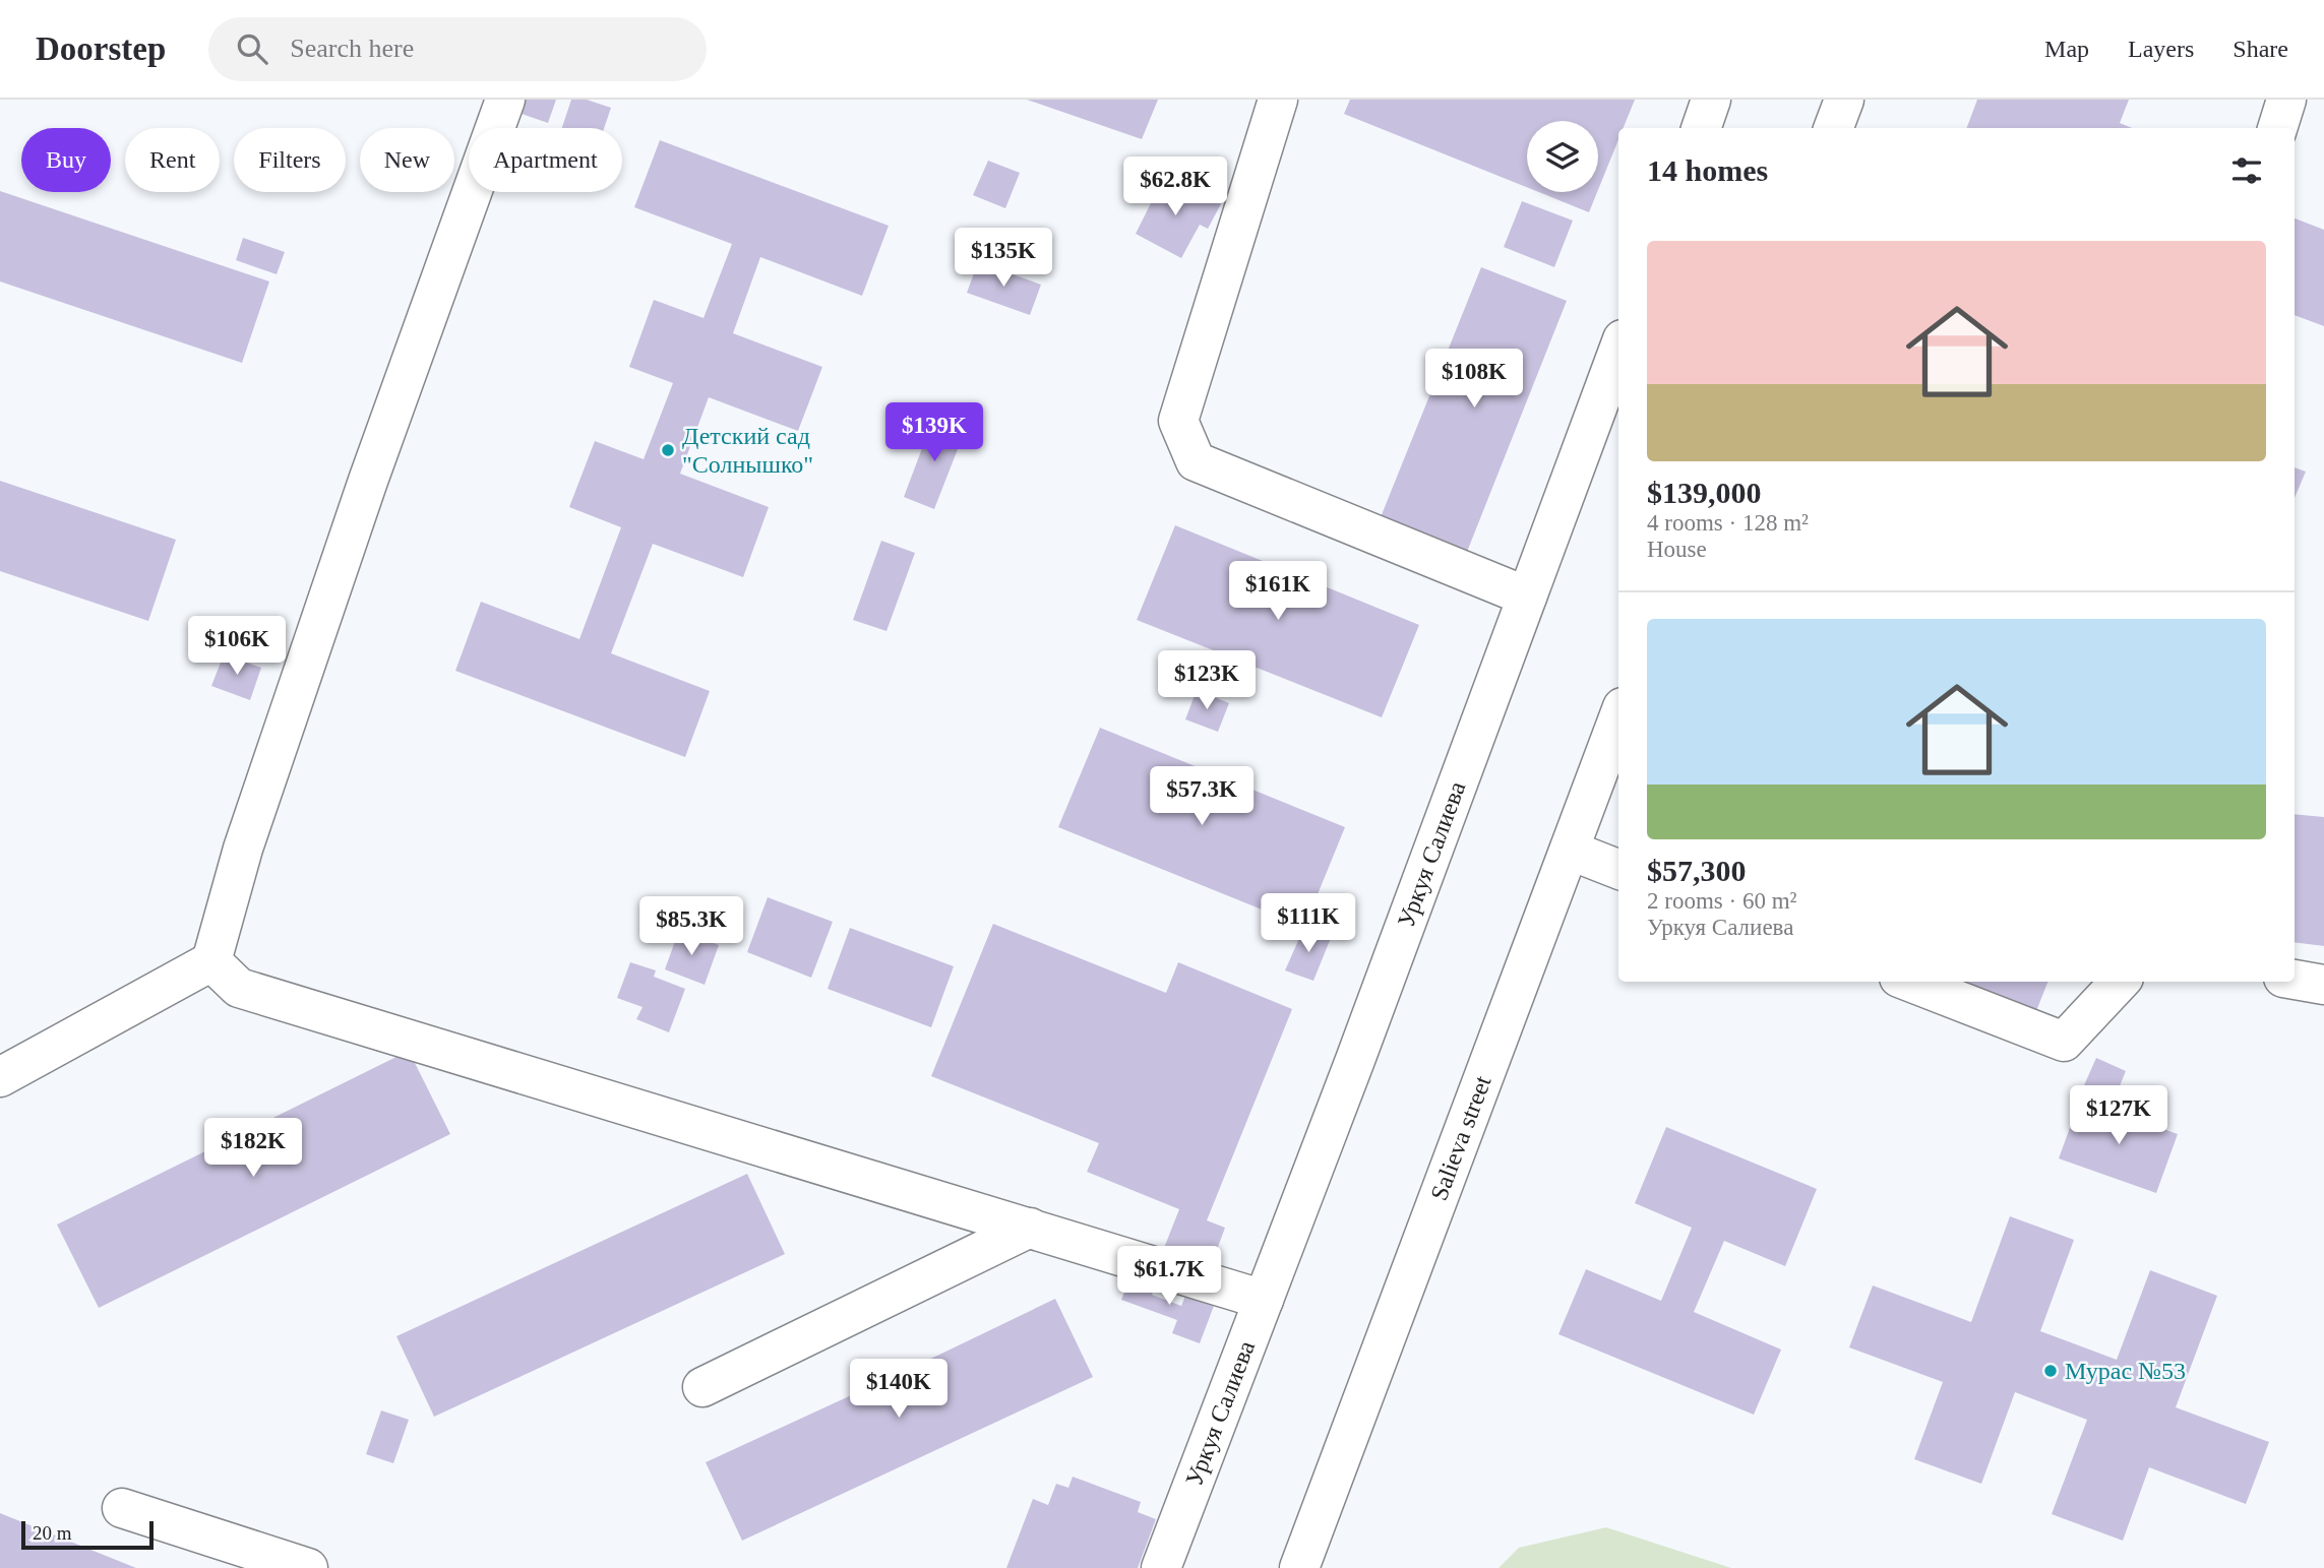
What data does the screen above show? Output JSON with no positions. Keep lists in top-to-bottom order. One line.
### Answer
{"streets":{"street":["Уркуя Салиева","Salieva street"]},"places":["Детский сад \"Солнышко\"","Мурас №53"],"scale_bar":"20 m","page":{"header":"Doorstep","search":"Search here","nav":["Map","Layers","Share"],"chip":["Buy","Rent","Filters","New","Apartment"],"heading":"14 homes","price":["$62.8K","$135K","$108K","$139K","$161K","$106K","$123K","$57.3K","$111K","$85.3K","$127K","$182K","$61.7K","$140K"],"list":[{"name":"$139,000","note":"4 rooms · 128 m² · House"},{"name":"$57,300","note":"2 rooms · 60 m² · Уркуя Салиева"}],"scale":"20 m"}}
